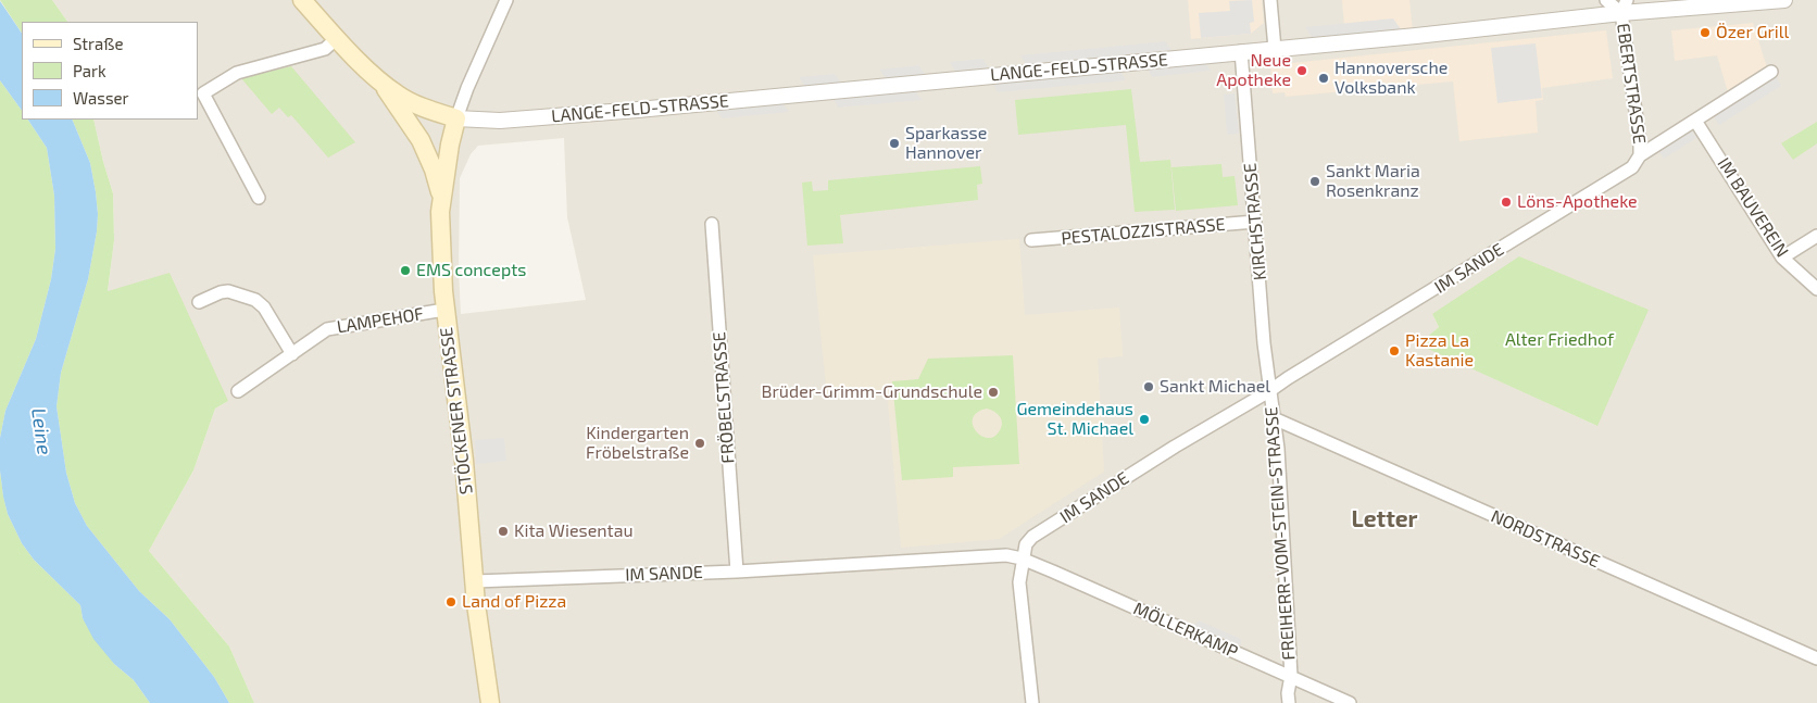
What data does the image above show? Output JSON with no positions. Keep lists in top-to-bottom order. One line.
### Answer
{"streets":{"main road":["LANGE-FELD-STRASSE","STÖCKENER STRASSE"],"street":["EBERTSTRASSE","IM BAUVEREIN","KIRCHSTRASSE","PESTALOZZISTRASSE","IM SANDE","LAMPEHOF","FRÖBELSTRASSE","FREIHERR-VOM-STEIN-STRASSE","NORDSTRASSE","MÖLLERKAMP"]},"crossings":[["LANGE-FELD-STRASSE","EBERTSTRASSE"],["LANGE-FELD-STRASSE","KIRCHSTRASSE"],["LANGE-FELD-STRASSE","STÖCKENER STRASSE"],["EBERTSTRASSE","IM SANDE"],["IM BAUVEREIN","IM SANDE"],["KIRCHSTRASSE","PESTALOZZISTRASSE"],["KIRCHSTRASSE","IM SANDE"],["KIRCHSTRASSE","FREIHERR-VOM-STEIN-STRASSE"],["IM SANDE","FRÖBELSTRASSE"],["IM SANDE","STÖCKENER STRASSE"],["IM SANDE","FREIHERR-VOM-STEIN-STRASSE"],["IM SANDE","MÖLLERKAMP"],["LAMPEHOF","STÖCKENER STRASSE"],["FREIHERR-VOM-STEIN-STRASSE","NORDSTRASSE"],["FREIHERR-VOM-STEIN-STRASSE","MÖLLERKAMP"]],"districts":["Letter"],"water":["Leine"],"parks":["Alter Friedhof"],"places":["Özer Grill","Neue Apotheke","Hannoversche Volksbank","Sparkasse Hannover","Sankt Maria Rosenkranz","Löns-Apotheke","EMS concepts","Pizza La Kastanie","Sankt Michael","Brüder-Grimm-Grundschule","Gemeindehaus St. Michael","Kindergarten Fröbelstraße","Kita Wiesentau","Land of Pizza"],"legend":["Straße","Park","Wasser"]}
